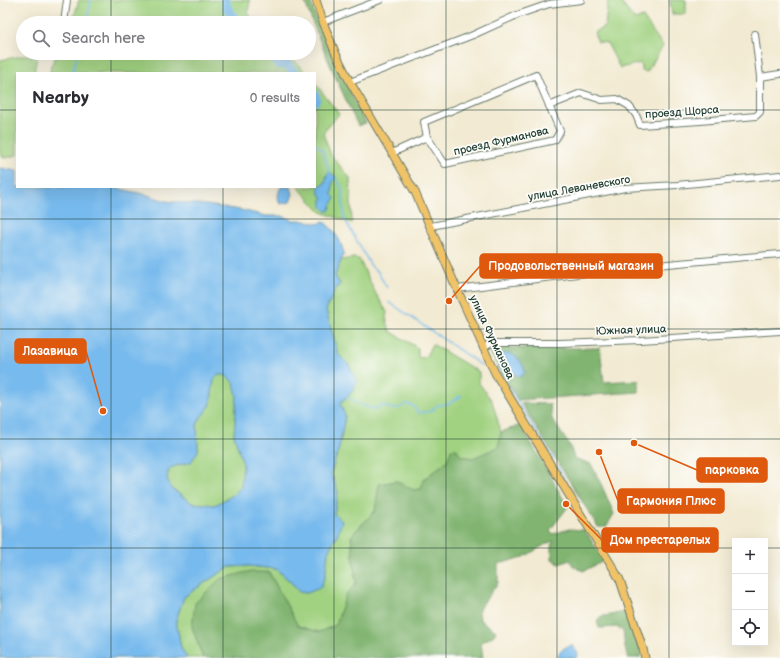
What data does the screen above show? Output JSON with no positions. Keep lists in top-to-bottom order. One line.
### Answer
{"streets":{"main road":["улица Фурманова"],"street":["проезд Щорса","проезд Фурманова","улица Леваневского","Южная улица"]},"crossings":[["проезд Щорса","проезд Фурманова"],["улица Леваневского","улица Фурманова"],["Южная улица","улица Фурманова"]],"places":["Продовольственный магазин","Лазавица","парковка","Гармония Плюс","Дом престарелых"],"page":{"search":"Search here","heading":["Nearby","0 results"],"map_buttons":["+","−"]}}
